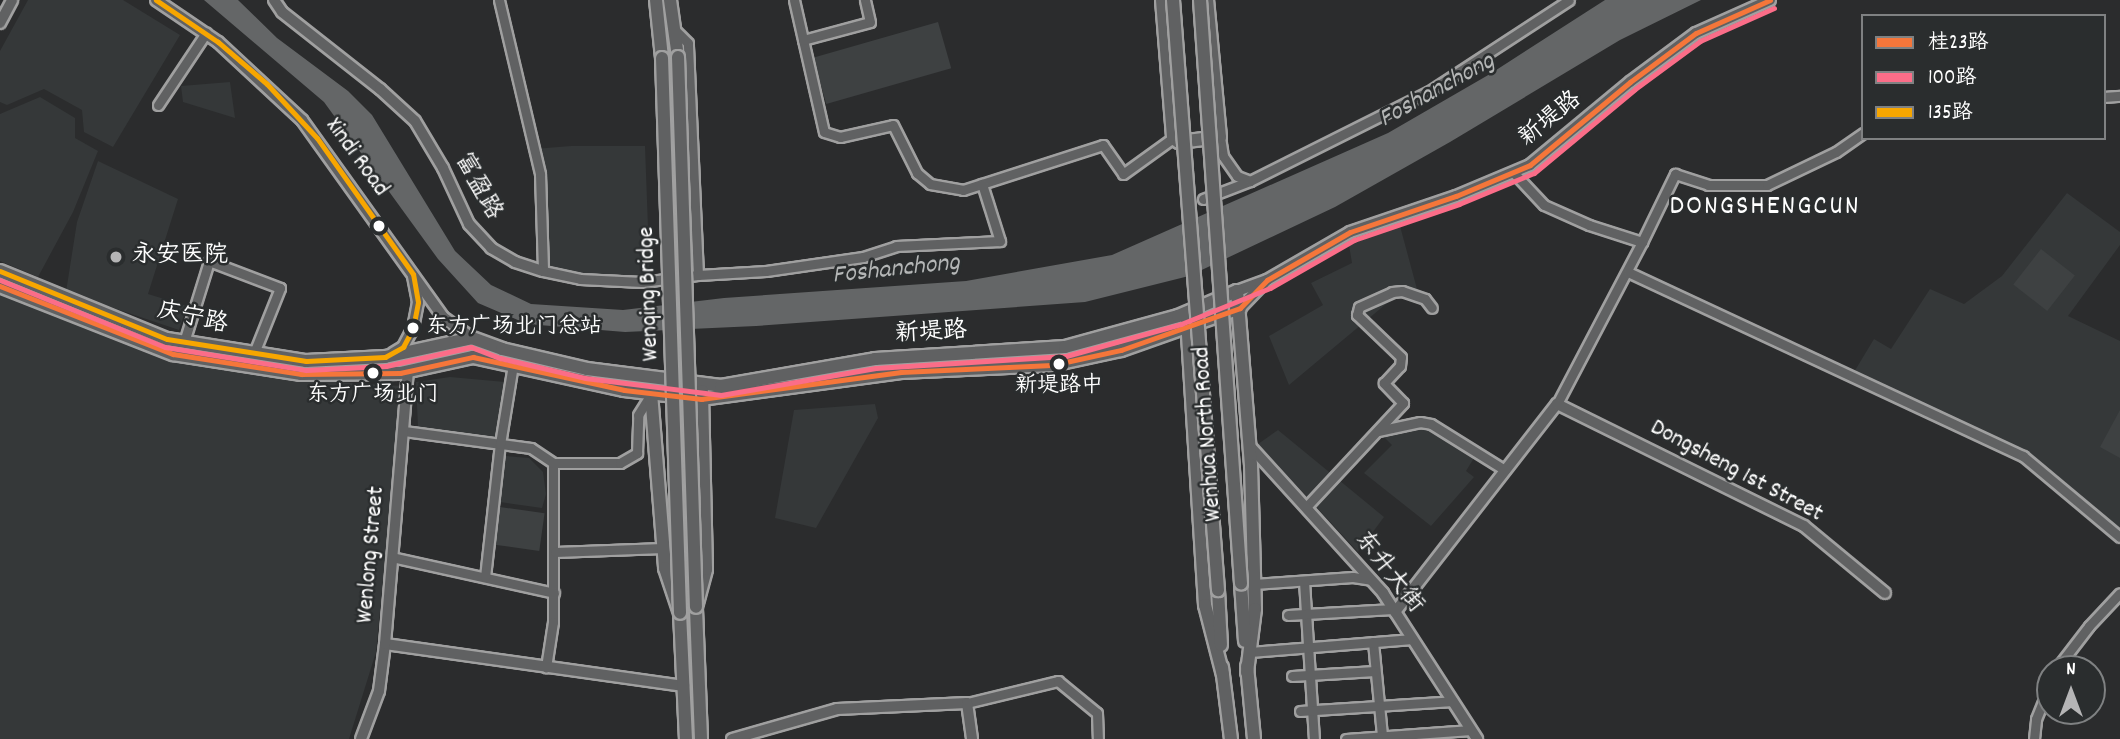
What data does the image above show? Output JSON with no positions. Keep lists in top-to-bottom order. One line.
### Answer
{"streets":{"main road":["新堤路","Wenqing Bridge","庆宁路","Wenhua North Road"],"street":["Xindi Road","富盈路","Dongsheng 1st Street","Wenlong Street","东升大街"]},"crossings":[["新堤路","Xindi Road"],["新堤路","庆宁路"],["新堤路","Wenlong Street"],["庆宁路","Wenlong Street"]],"districts":["DONGSHENGCUN"],"water":["Foshanchong"],"places":["永安医院","东方广场北门总站","新堤路中","东方广场北门"],"lines":["transit line 桂23路","transit line 135路","transit line 100路"],"legend":["桂23路","100路","135路"],"north":"top"}
